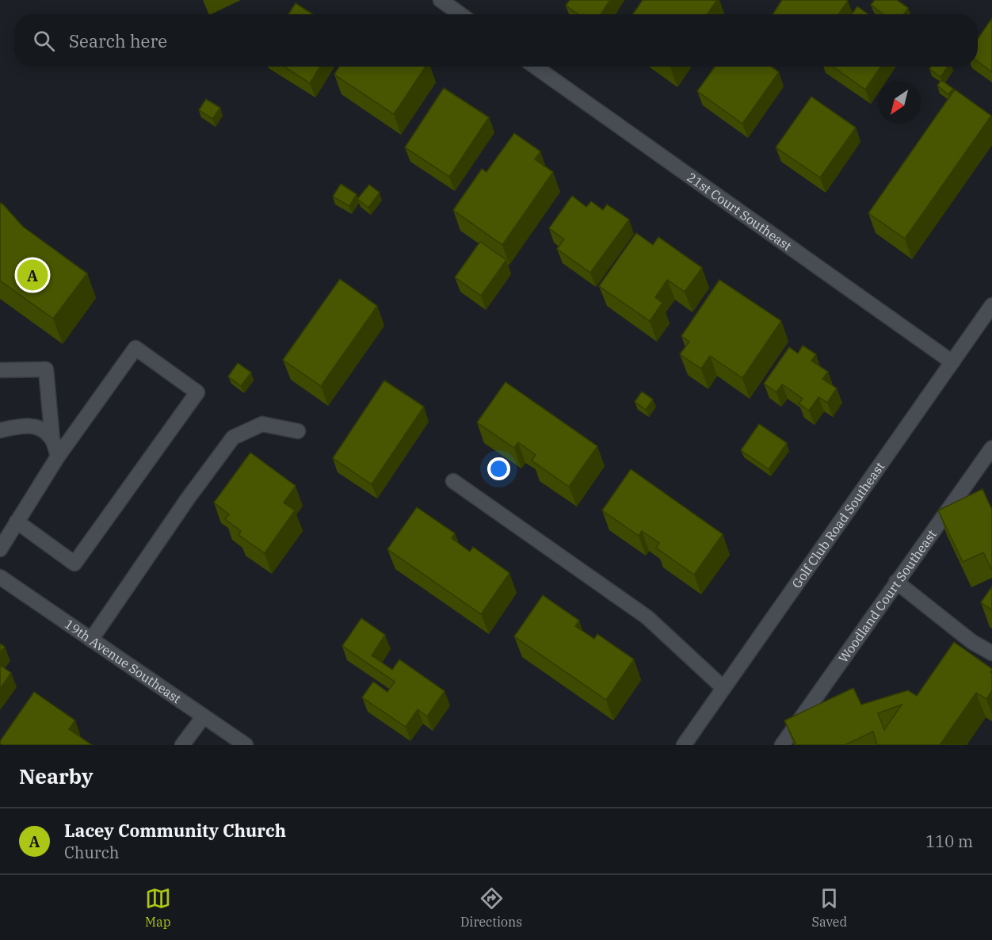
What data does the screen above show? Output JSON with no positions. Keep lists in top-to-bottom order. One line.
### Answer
{"streets":{"street":["21st Court Southeast","Golf Club Road Southeast","Woodland Court Southeast","19th Avenue Southeast"]},"crossings":[["21st Court Southeast","Golf Club Road Southeast"]],"north":"bottom left","page":{"search":"Search here","pins":"A","heading":"Nearby","list":[{"mark":"A","name":"Lacey Community Church","note":"Church","value":"110 m"}],"nav":["Map","Directions","Saved"]}}
